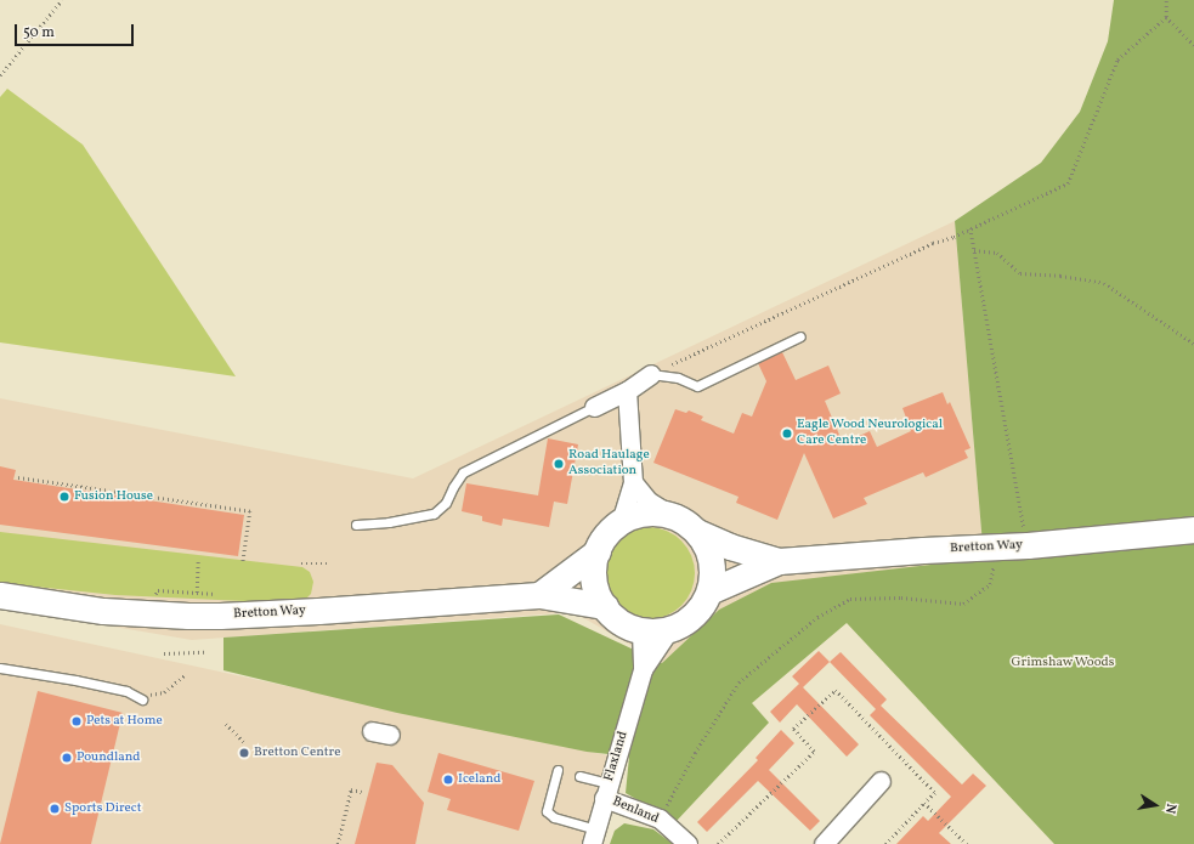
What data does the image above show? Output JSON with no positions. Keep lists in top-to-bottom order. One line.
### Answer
{"streets":{"street":["Bretton Way","Flaxland","Benland"]},"crossings":[["Bretton Way","Flaxland"],["Flaxland","Benland"]],"parks":["Grimshaw Woods"],"places":["Eagle Wood Neurological Care Centre","Road Haulage Association","Fusion House","Pets at Home","Bretton Centre","Poundland","Iceland","Sports Direct"],"scale_bar":"50 m","north":"right"}
